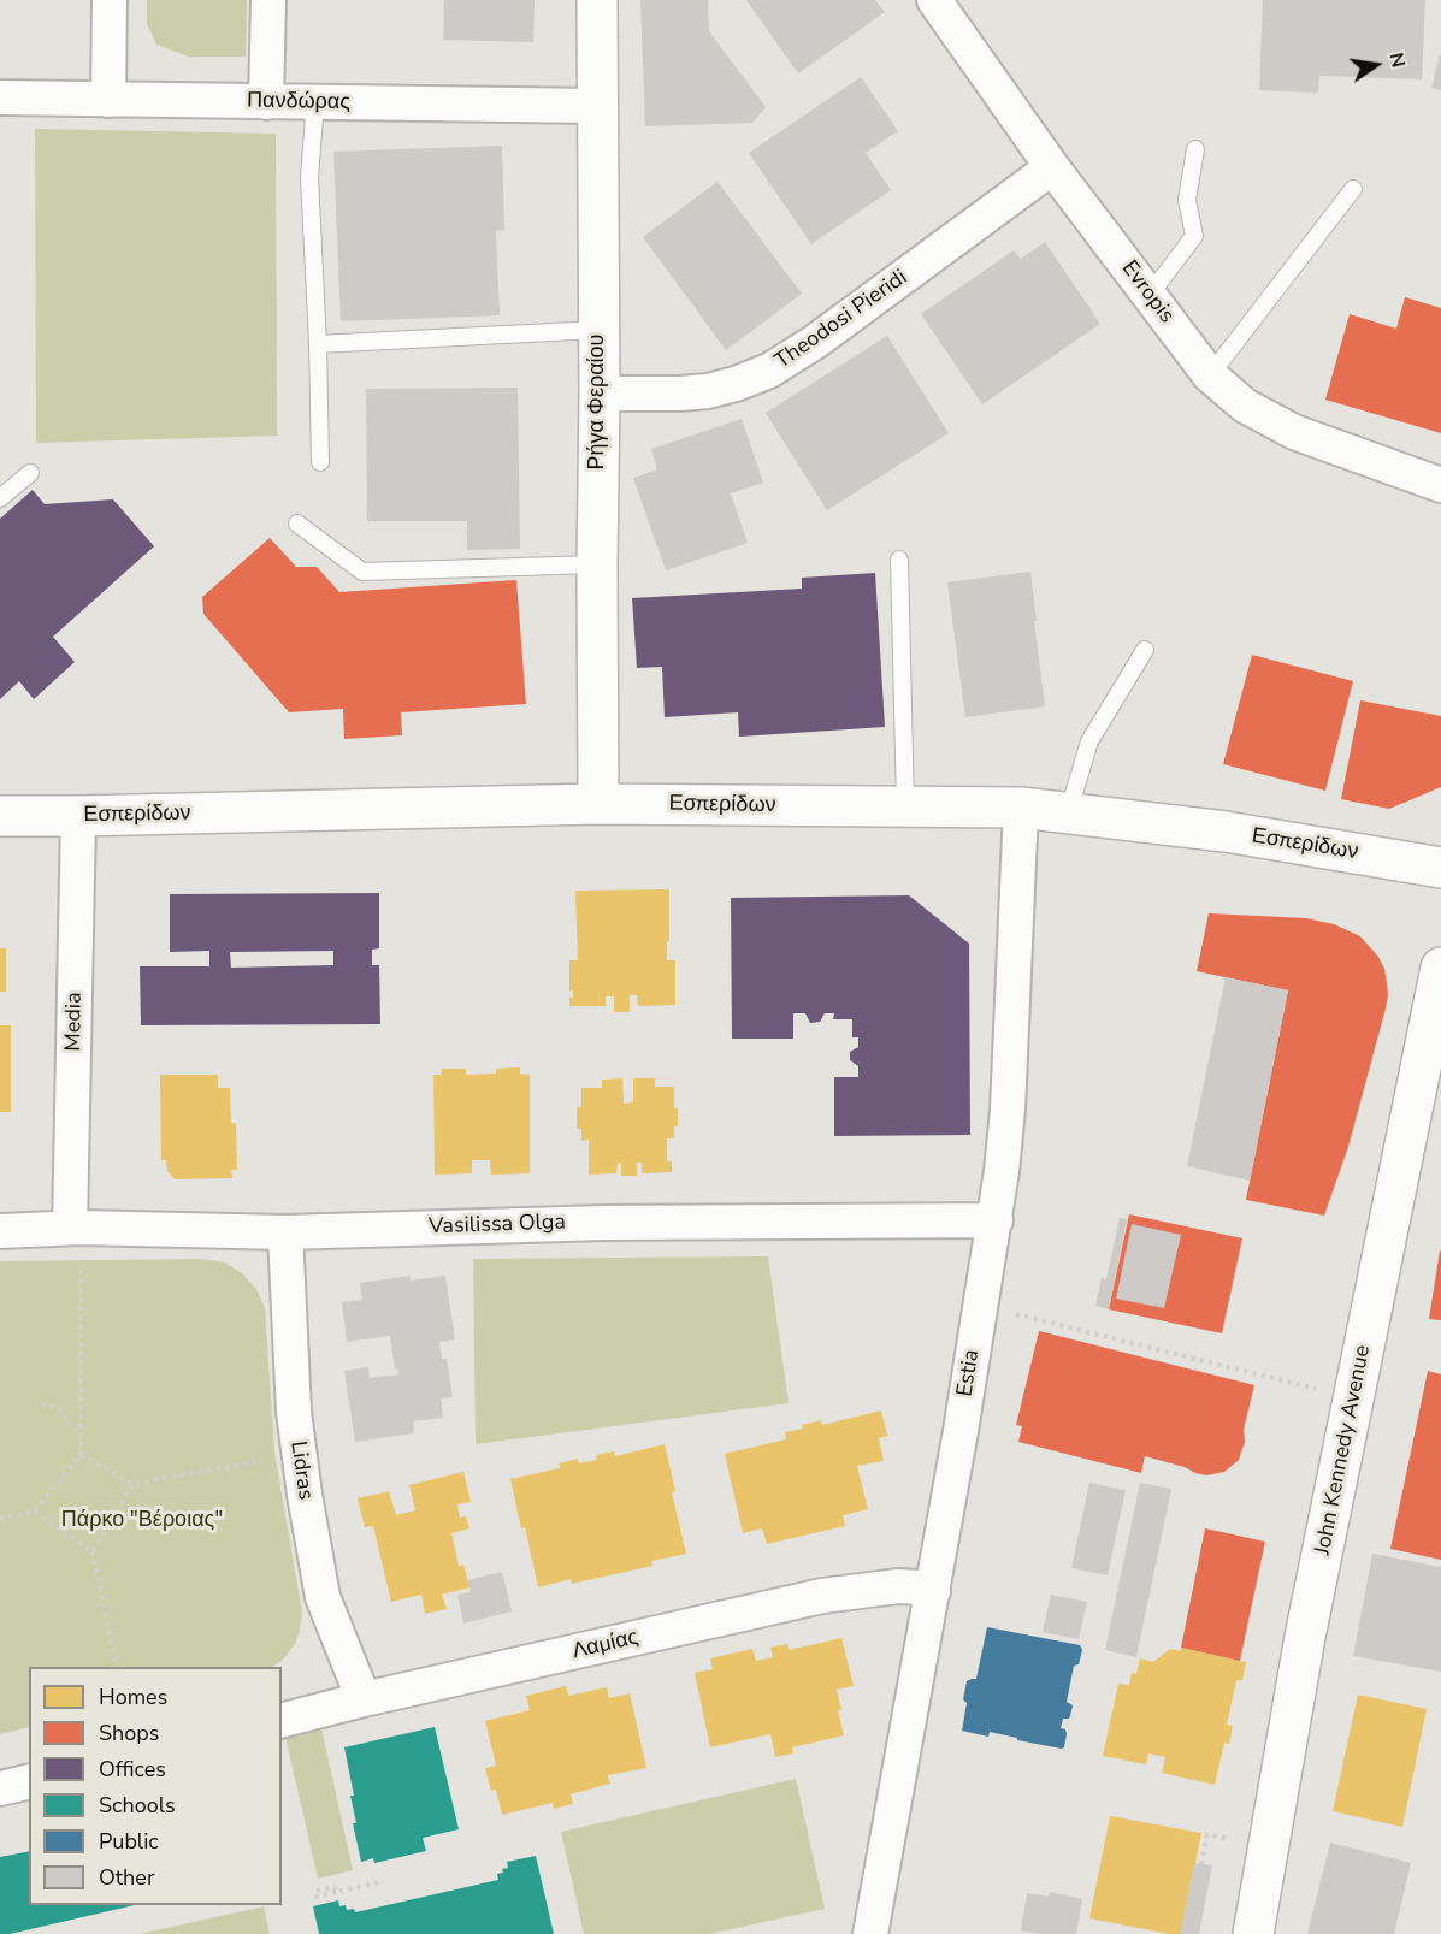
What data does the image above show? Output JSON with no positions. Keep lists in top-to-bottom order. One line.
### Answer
{"streets":{"street":["Πανδώρας","Evropis","Theodosi Pieridi","Ρήγα Φεραίου","Εσπερίδων","Media","Vasilissa Olga","Estia","John Kennedy Avenue","Lidras","Λαμίας"]},"crossings":[["Πανδώρας","Ρήγα Φεραίου"],["Evropis","Theodosi Pieridi"],["Theodosi Pieridi","Ρήγα Φεραίου"],["Ρήγα Φεραίου","Εσπερίδων"],["Εσπερίδων","Media"],["Εσπερίδων","Estia"],["Media","Vasilissa Olga"],["Vasilissa Olga","Estia"],["Vasilissa Olga","Lidras"],["Estia","Λαμίας"],["Lidras","Λαμίας"]],"parks":["Πάρκο \"Βέροιας\""],"legend":["Homes","Shops","Offices","Schools","Public","Other"],"north":"right"}
